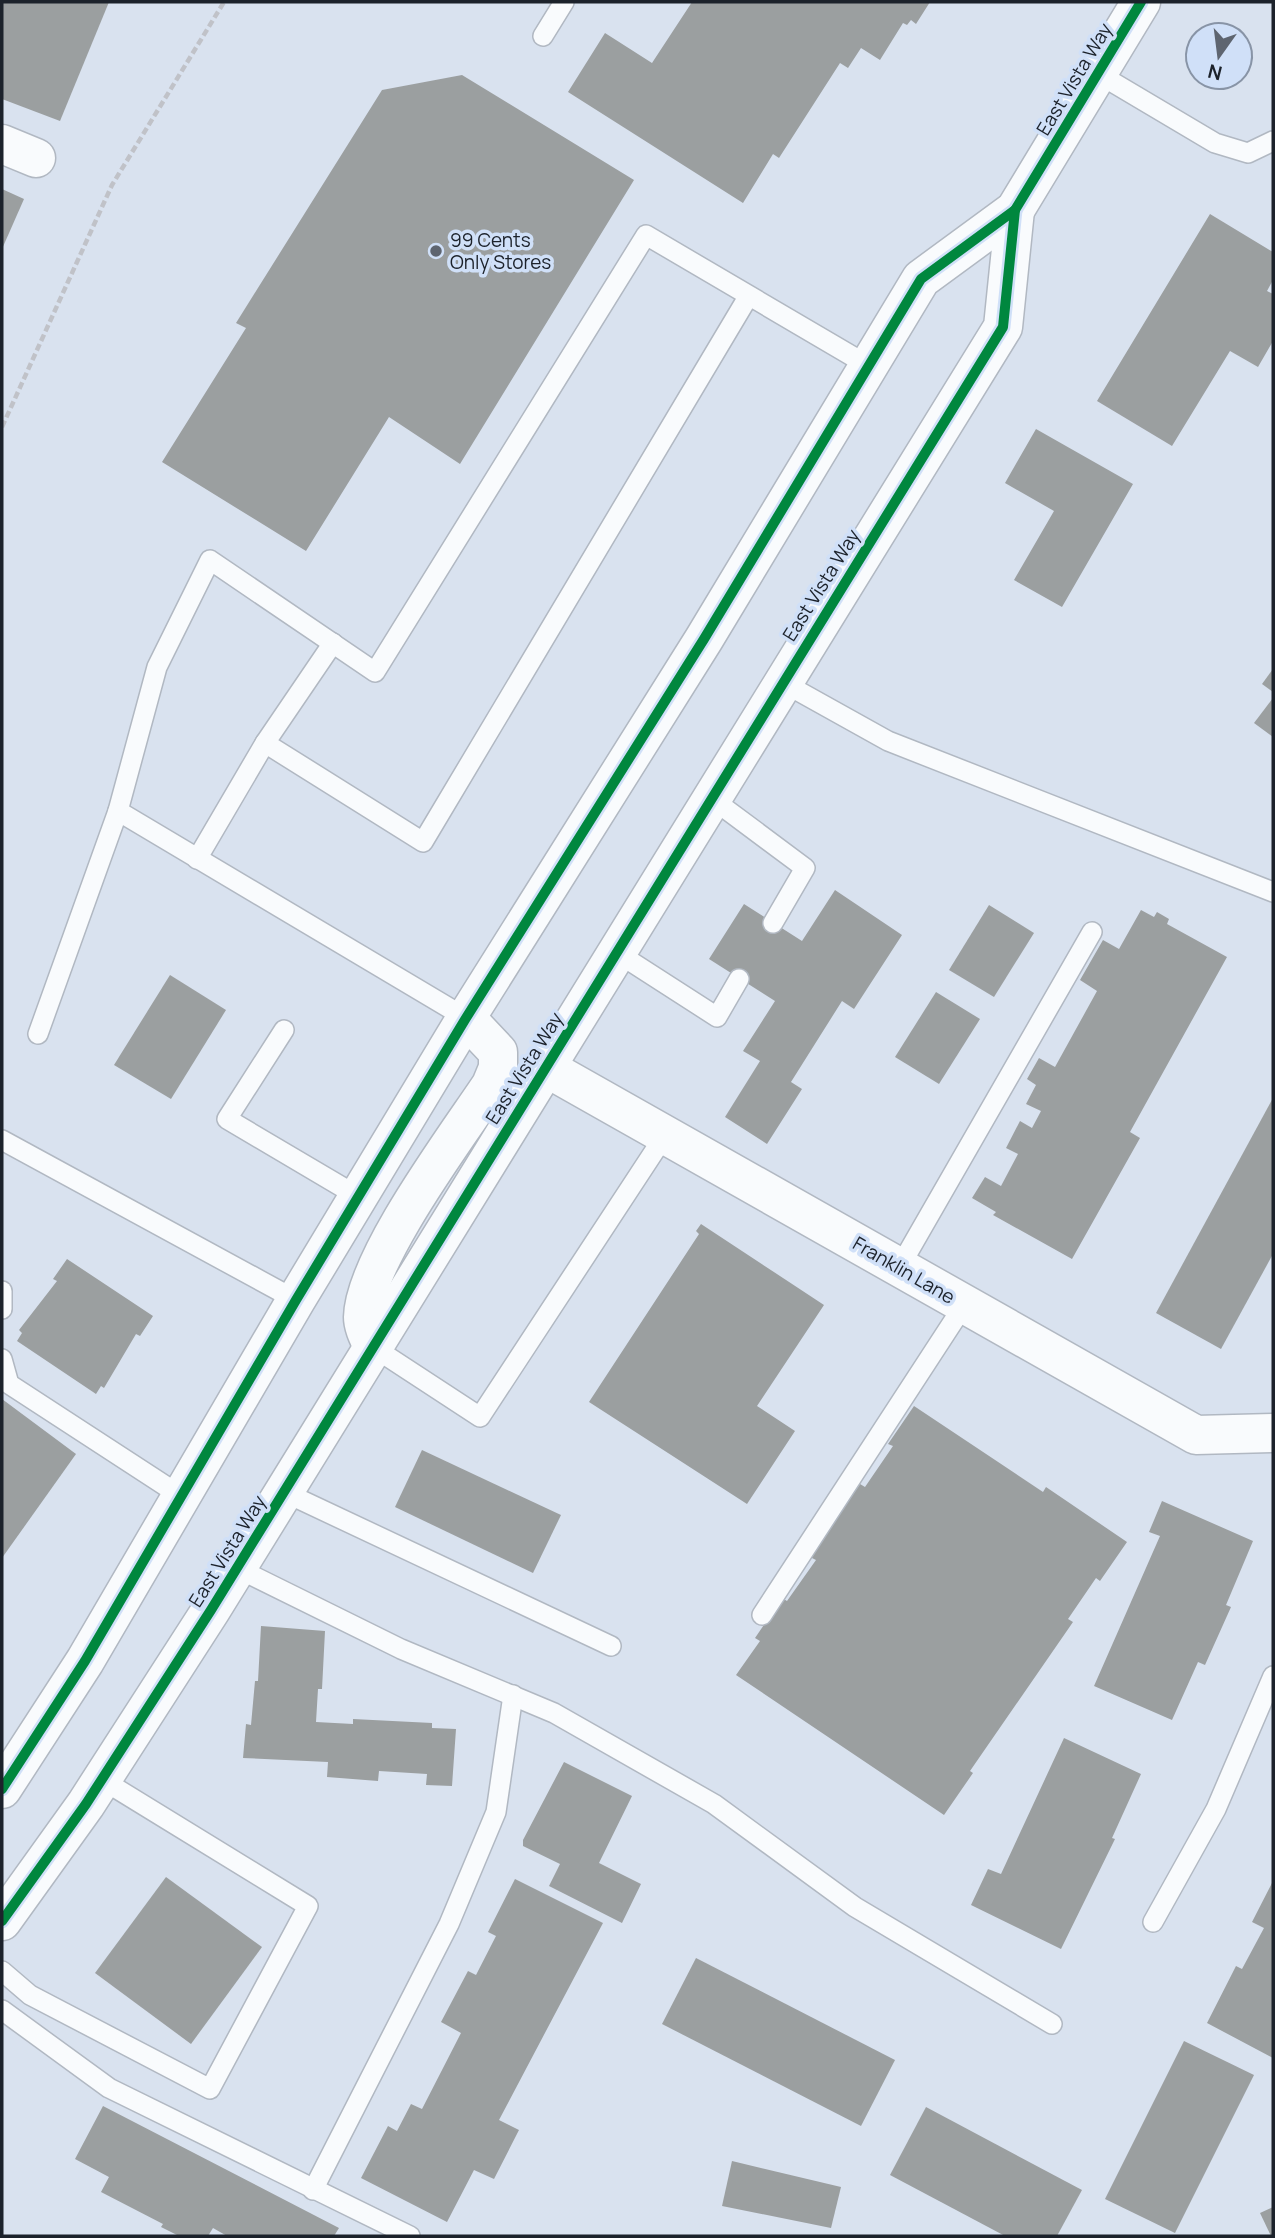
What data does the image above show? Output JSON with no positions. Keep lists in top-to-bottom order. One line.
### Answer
{"streets":{"main road":["East Vista Way","Franklin Lane"]},"crossings":[["East Vista Way","Franklin Lane"]],"places":["99 Cents Only Stores"],"north":"bottom"}
